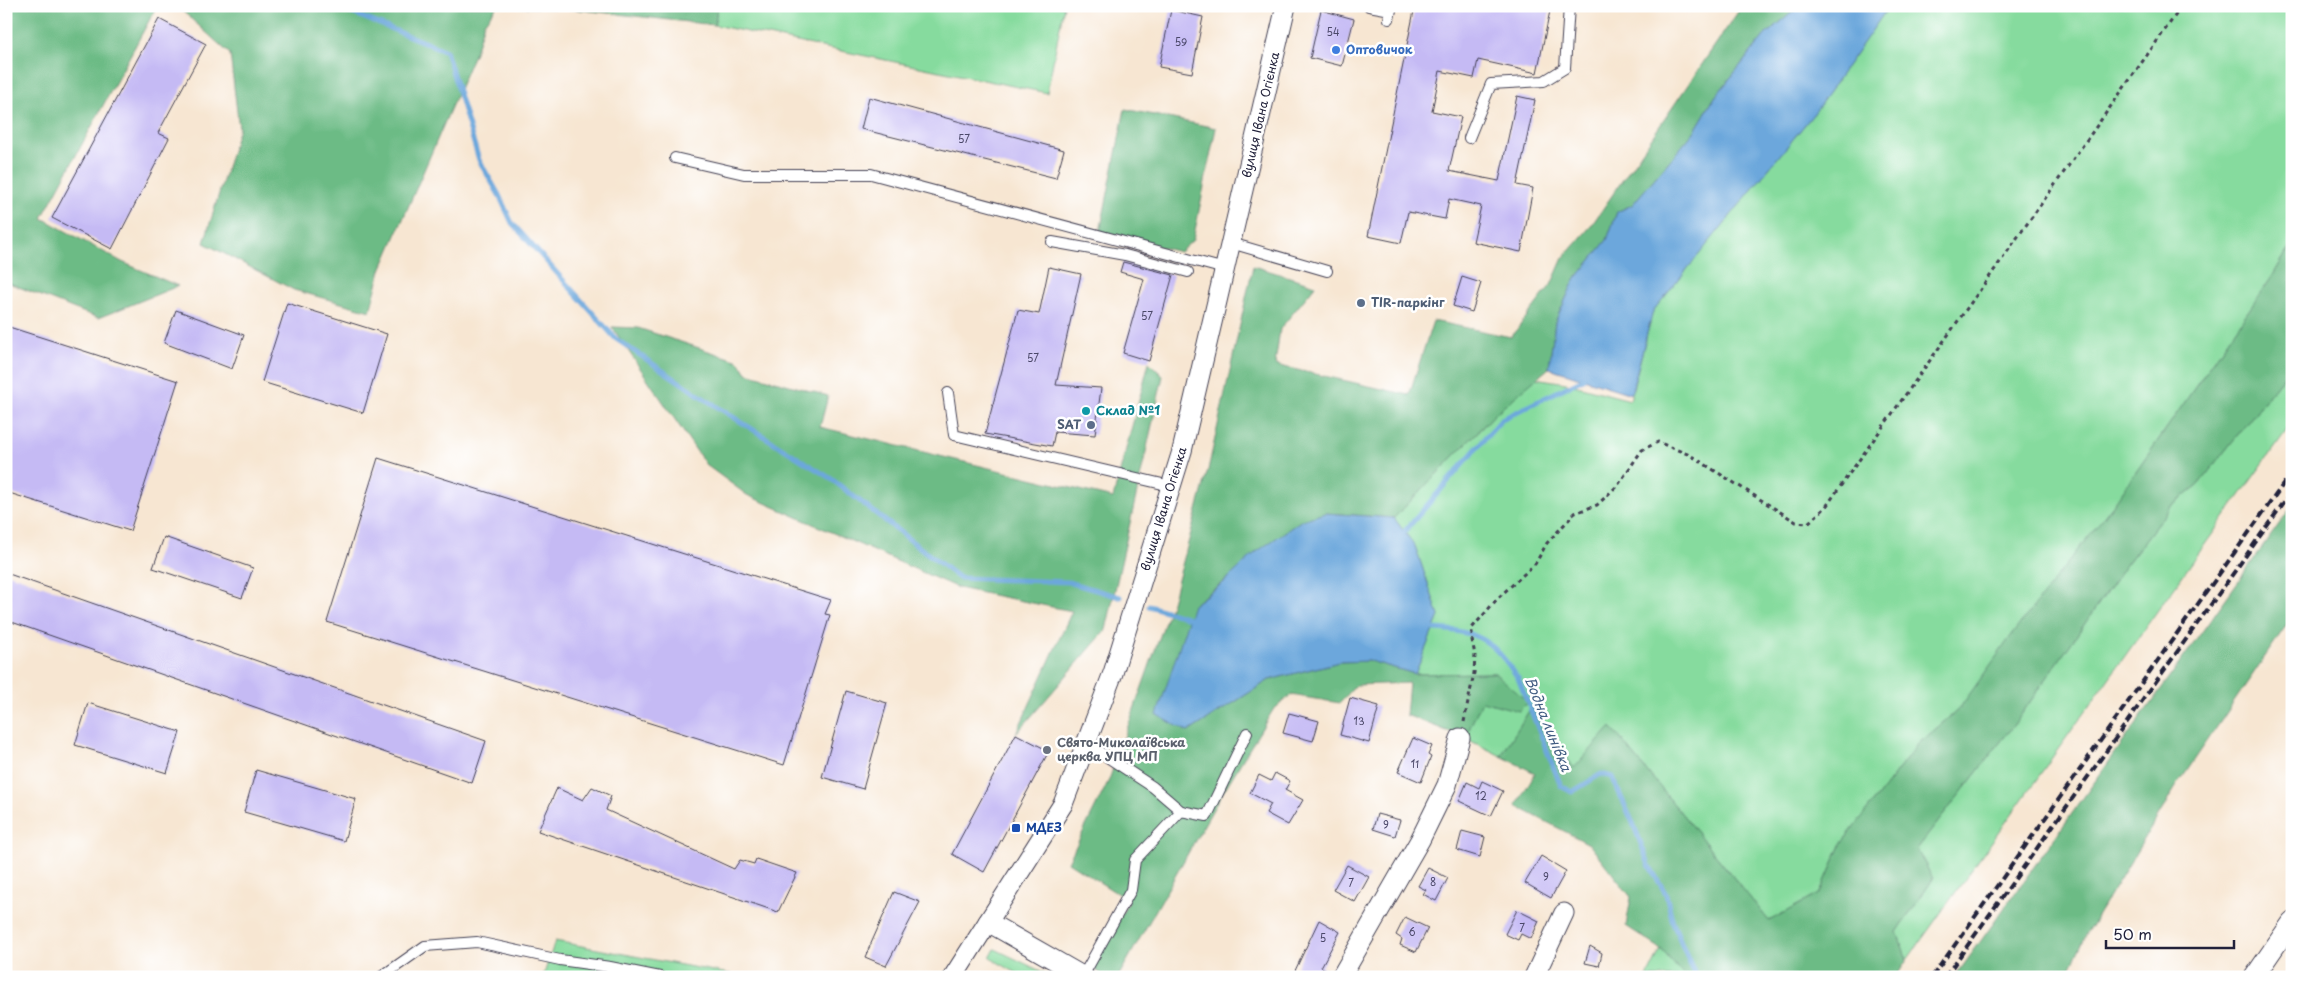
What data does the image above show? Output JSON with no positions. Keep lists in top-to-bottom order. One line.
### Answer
{"streets":{"street":["вулиця Івана Огієнка"]},"water":["Водна линівка"],"places":{"other":["Оптовичок","TIR-паркінг","Склад №1","SAT","Свято-Миколаївська церква УПЦ МП"],"transit":["МДЕЗ"]},"house_numbers":["54","59","57","57","57","13","11","12","9","9","8","7","7","6","5"],"scale_bar":"50 m"}
